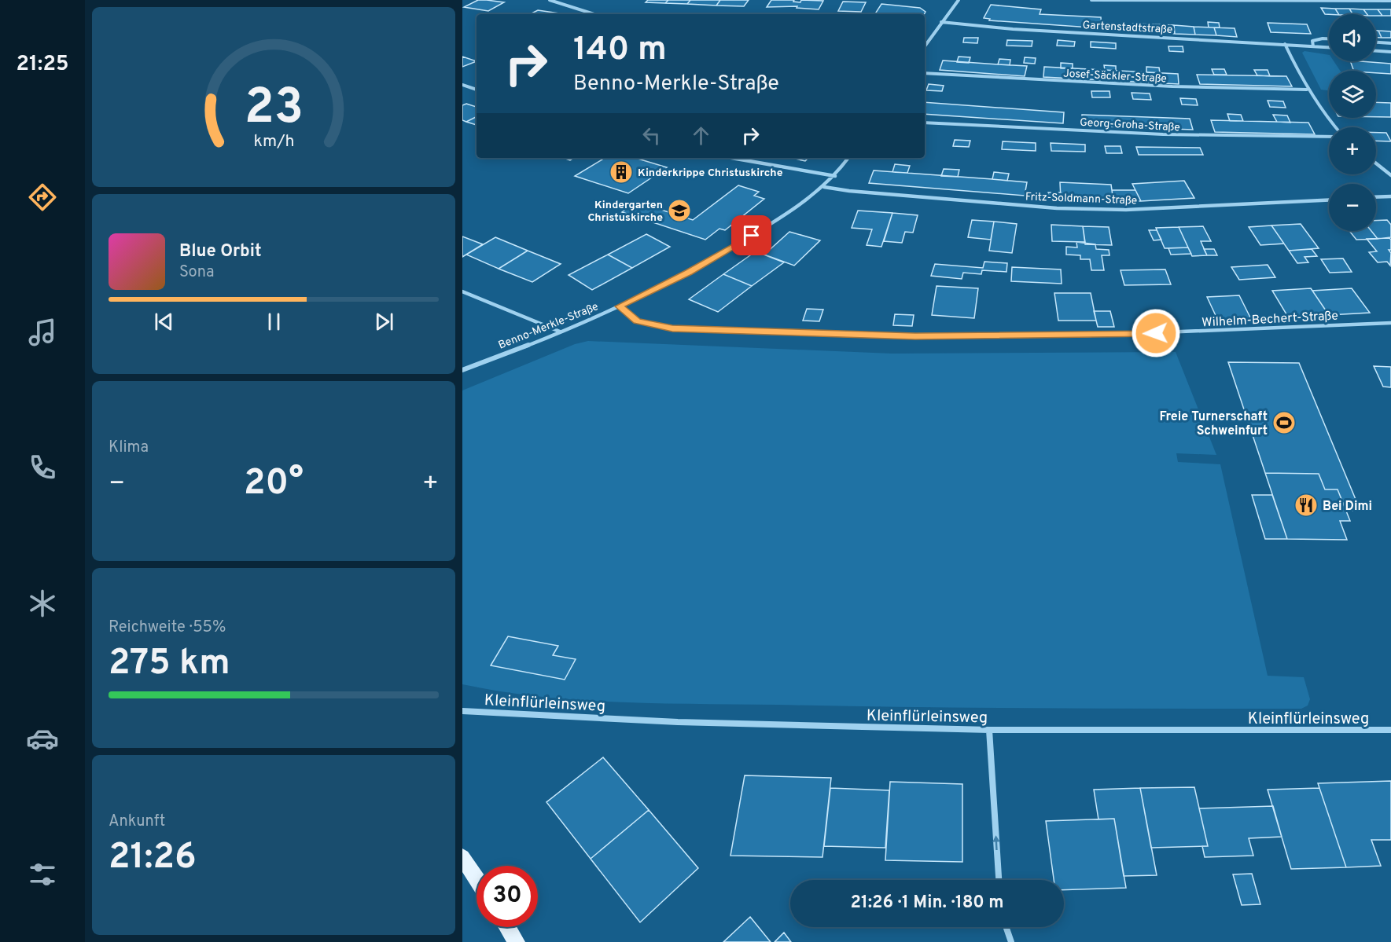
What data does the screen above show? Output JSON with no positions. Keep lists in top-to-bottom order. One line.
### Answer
{"streets":{"street":["Gartenstadtstraße","Josef-Säckler-Straße","Georg-Groha-Straße","Fritz-Soldmann-Straße","Wilhelm-Bechert-Straße","Benno-Merkle-Straße","Kleinflürleinsweg"]},"crossings":[["Fritz-Soldmann-Straße","Benno-Merkle-Straße"],["Wilhelm-Bechert-Straße","Benno-Merkle-Straße"]],"places":{"building":["Kinderkrippe Christuskirche"],"school or university":["Kindergarten Christuskirche"],"sports":["Freie Turnerschaft Schweinfurt"],"restaurant":["Bei Dimi"]},"page":{"tabs":"21:25","map_buttons":["+","−"],"turn":["140 m","Benno-Merkle-Straße"],"song":["Blue Orbit","Sona"],"tile":["Klima",["Reichweite · 55%","275 km"],["Ankunft","21:26"]],"heat":["−","20°","+"],"limit":"30","trip":"21:26 · 1 Min. · 180 m","gauge":["23","km/h"]}}
